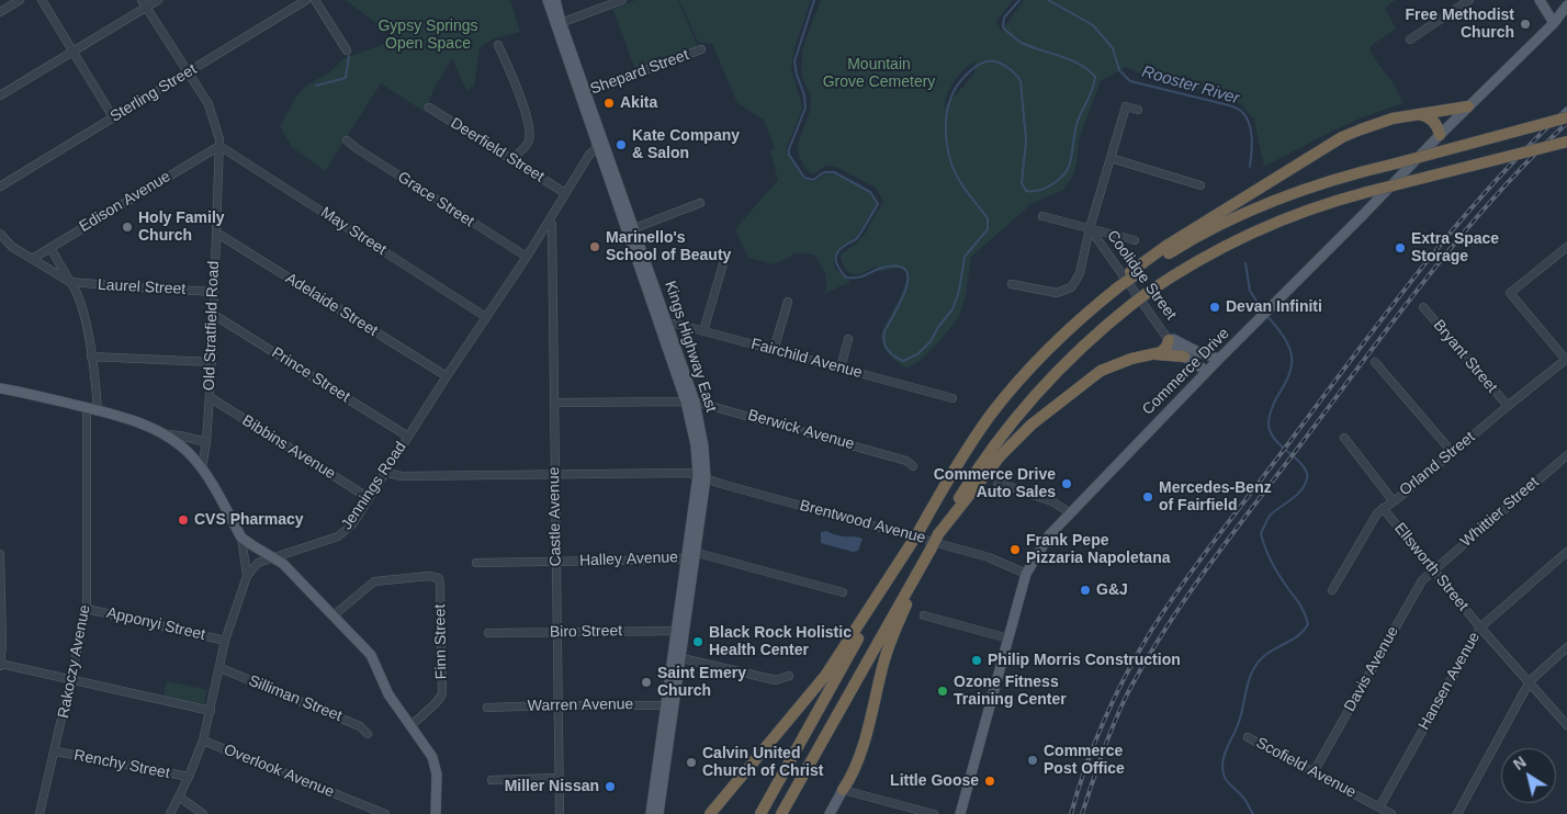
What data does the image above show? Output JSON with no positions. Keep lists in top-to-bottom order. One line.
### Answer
{"streets":{"main road":["Coolidge Street","Kings Highway East","Commerce Drive"],"street":["Shepard Street","Sterling Street","Deerfield Street","Grace Street","Edison Avenue","May Street","Laurel Street","Adelaide Street","Old Stratfield Road","Bryant Street","Fairchild Avenue","Prince Street","Berwick Avenue","Bibbins Avenue","Orland Street","Jennings Road","Whittier Street","Castle Avenue","Brentwood Avenue","Halley Avenue","Ellsworth Street","Apponyi Street","Biro Street","Finn Street","Rakoczy Avenue","Davis Avenue","Hansen Avenue","Silliman Street","Warren Avenue","Renchy Street","Scofield Avenue","Overlook Avenue"]},"crossings":[["Shepard Street","Kings Highway East"],["Sterling Street","Old Stratfield Road"],["Deerfield Street","Jennings Road"],["Grace Street","Jennings Road"],["Edison Avenue","May Street"],["Edison Avenue","Old Stratfield Road"],["May Street","Old Stratfield Road"],["May Street","Jennings Road"],["Coolidge Street","Commerce Drive"],["Laurel Street","Old Stratfield Road"],["Adelaide Street","Old Stratfield Road"],["Adelaide Street","Jennings Road"],["Old Stratfield Road","Prince Street"],["Old Stratfield Road","Bibbins Avenue"],["Kings Highway East","Fairchild Avenue"],["Kings Highway East","Berwick Avenue"],["Kings Highway East","Jennings Road"],["Kings Highway East","Brentwood Avenue"],["Kings Highway East","Halley Avenue"],["Kings Highway East","Biro Street"],["Kings Highway East","Warren Avenue"],["Bryant Street","Orland Street"],["Commerce Drive","Brentwood Avenue"],["Prince Street","Jennings Road"],["Berwick Avenue","Castle Avenue"],["Bibbins Avenue","Jennings Road"],["Orland Street","Ellsworth Street"],["Jennings Road","Castle Avenue"],["Jennings Road","Brentwood Avenue"],["Whittier Street","Ellsworth Street"],["Whittier Street","Davis Avenue"],["Castle Avenue","Brentwood Avenue"],["Castle Avenue","Halley Avenue"],["Castle Avenue","Biro Street"],["Castle Avenue","Warren Avenue"],["Ellsworth Street","Davis Avenue"],["Ellsworth Street","Hansen Avenue"],["Apponyi Street","Rakoczy Avenue"],["Rakoczy Avenue","Renchy Street"],["Davis Avenue","Scofield Avenue"],["Hansen Avenue","Scofield Avenue"]],"water":["Rooster River"],"parks":["Gypsy Springs Open Space","Mountain Grove Cemetery"],"places":["Free Methodist Church","Akita","Kate Company & Salon","Holy Family Church","Marinello's School of Beauty","Extra Space Storage","Devan Infiniti","Commerce Drive Auto Sales","Mercedes-Benz of Fairfield","CVS Pharmacy","Frank Pepe Pizzaria Napoletana","G&J","Black Rock Holistic Health Center","Philip Morris Construction","Saint Emery Church","Ozone Fitness Training Center","Commerce Post Office","Calvin United Church of Christ","Little Goose","Miller Nissan"],"north":"top left"}
